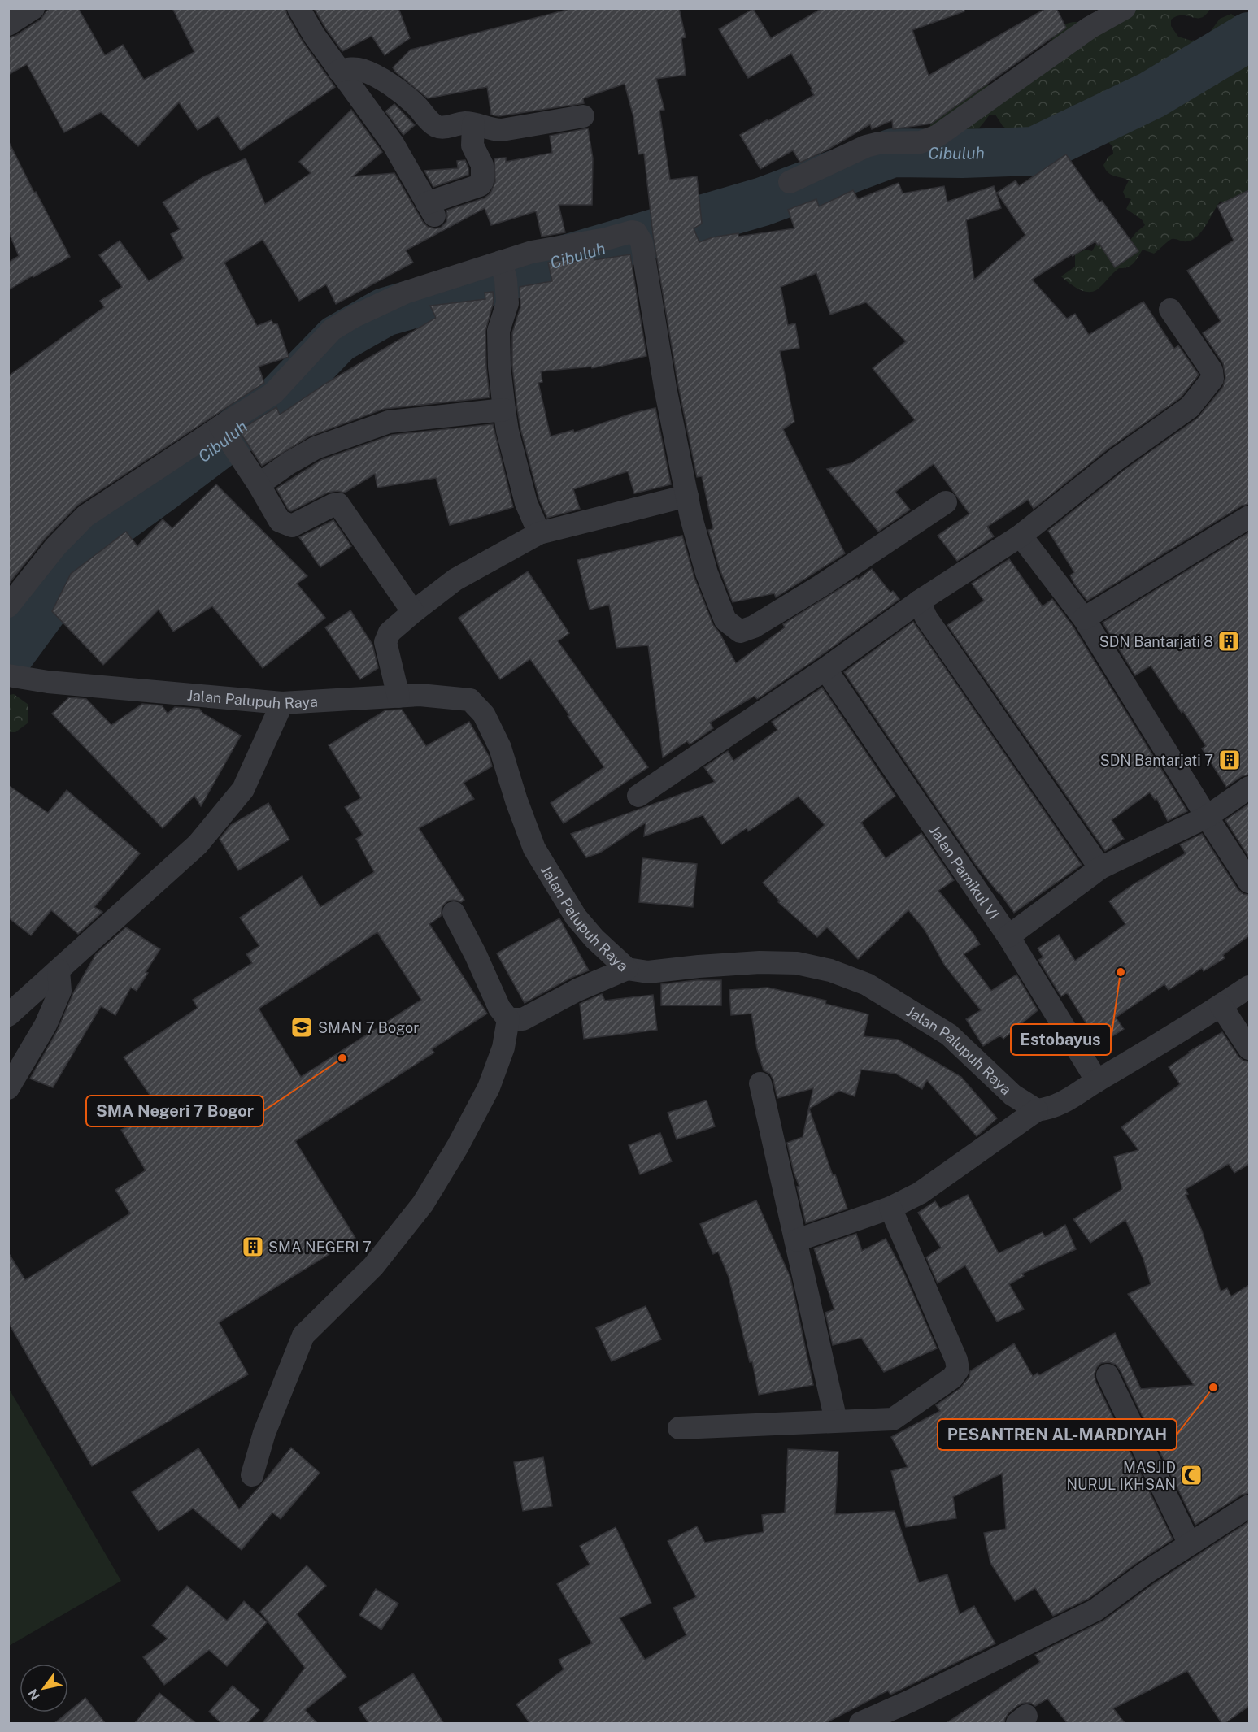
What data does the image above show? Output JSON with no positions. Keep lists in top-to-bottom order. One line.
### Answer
{"streets":{"street":["Jalan Palupuh Raya","Jalan Pamikul VI"]},"water":["Cibuluh"],"places":{"building":["SDN Bantarjati 8","SDN Bantarjati 7","SMA NEGERI 7"],"other":["Estobayus","SMA Negeri 7 Bogor","PESANTREN AL-MARDIYAH"],"school or university":["SMAN 7 Bogor"],"mosque":["MASJID NURUL IKHSAN"]},"north":"bottom left"}
